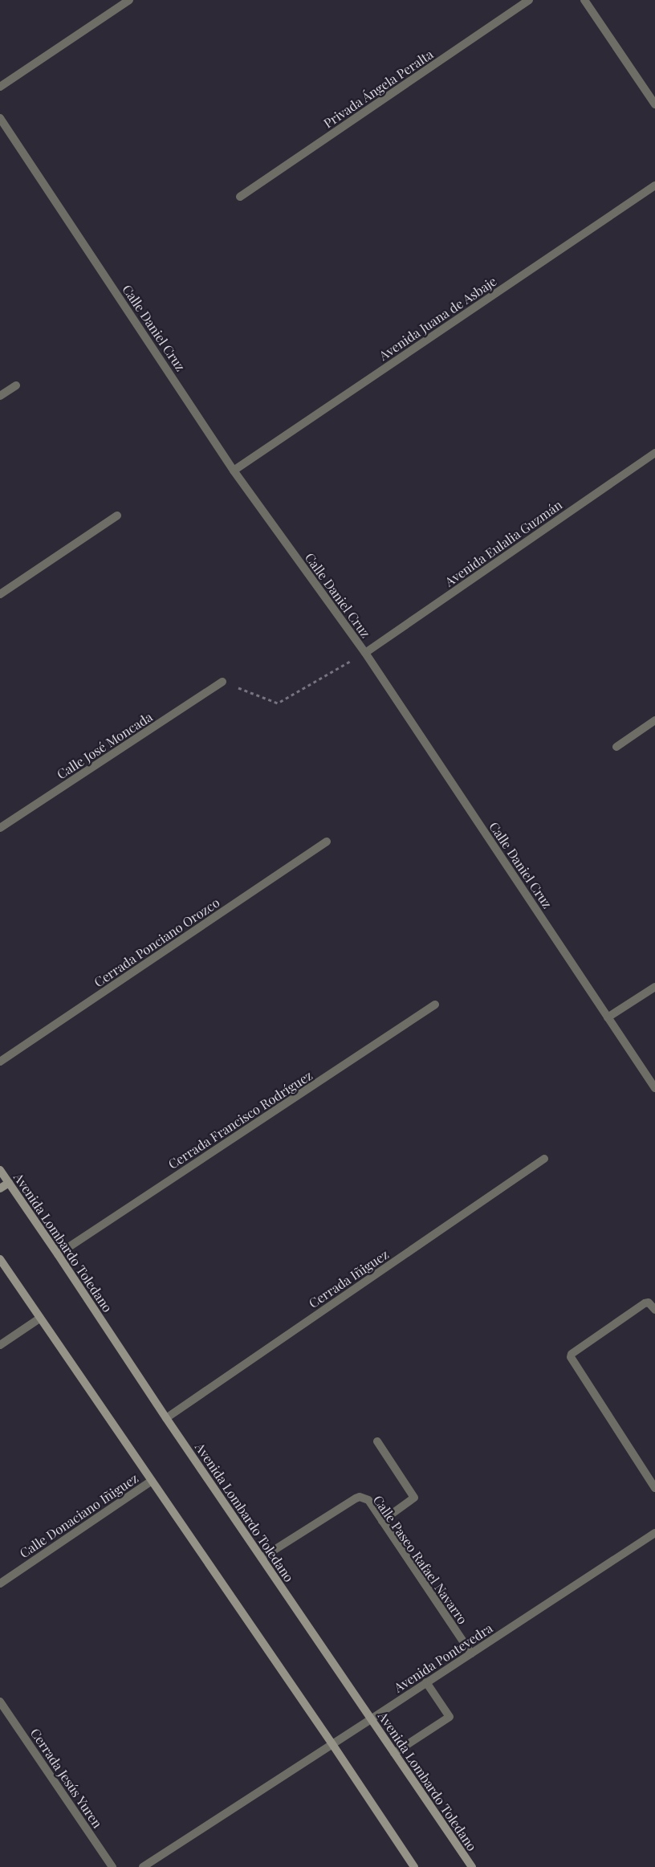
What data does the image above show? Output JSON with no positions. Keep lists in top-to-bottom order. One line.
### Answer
{"streets":{"main road":["Avenida Lombardo Toledano"],"street":["Privada Ángela Peralta","Avenida Juana de Asbaje","Calle Daniel Cruz","Avenida Eulalia Guzmán","Calle José Moncada","Cerrada Ponciano Orozco","Cerrada Francisco Rodríguez","Cerrada Iñiguez","Calle Donaciano Iñiguez","Calle Paseo Rafael Navarro","Avenida Pontevedra","Cerrada Jesús Yuren"]},"crossings":[["Avenida Juana de Asbaje","Calle Daniel Cruz"],["Calle Daniel Cruz","Avenida Eulalia Guzmán"],["Cerrada Francisco Rodríguez","Avenida Lombardo Toledano"],["Avenida Lombardo Toledano","Cerrada Iñiguez"],["Avenida Lombardo Toledano","Calle Paseo Rafael Navarro"],["Avenida Lombardo Toledano","Avenida Pontevedra"],["Calle Paseo Rafael Navarro","Avenida Pontevedra"]]}
